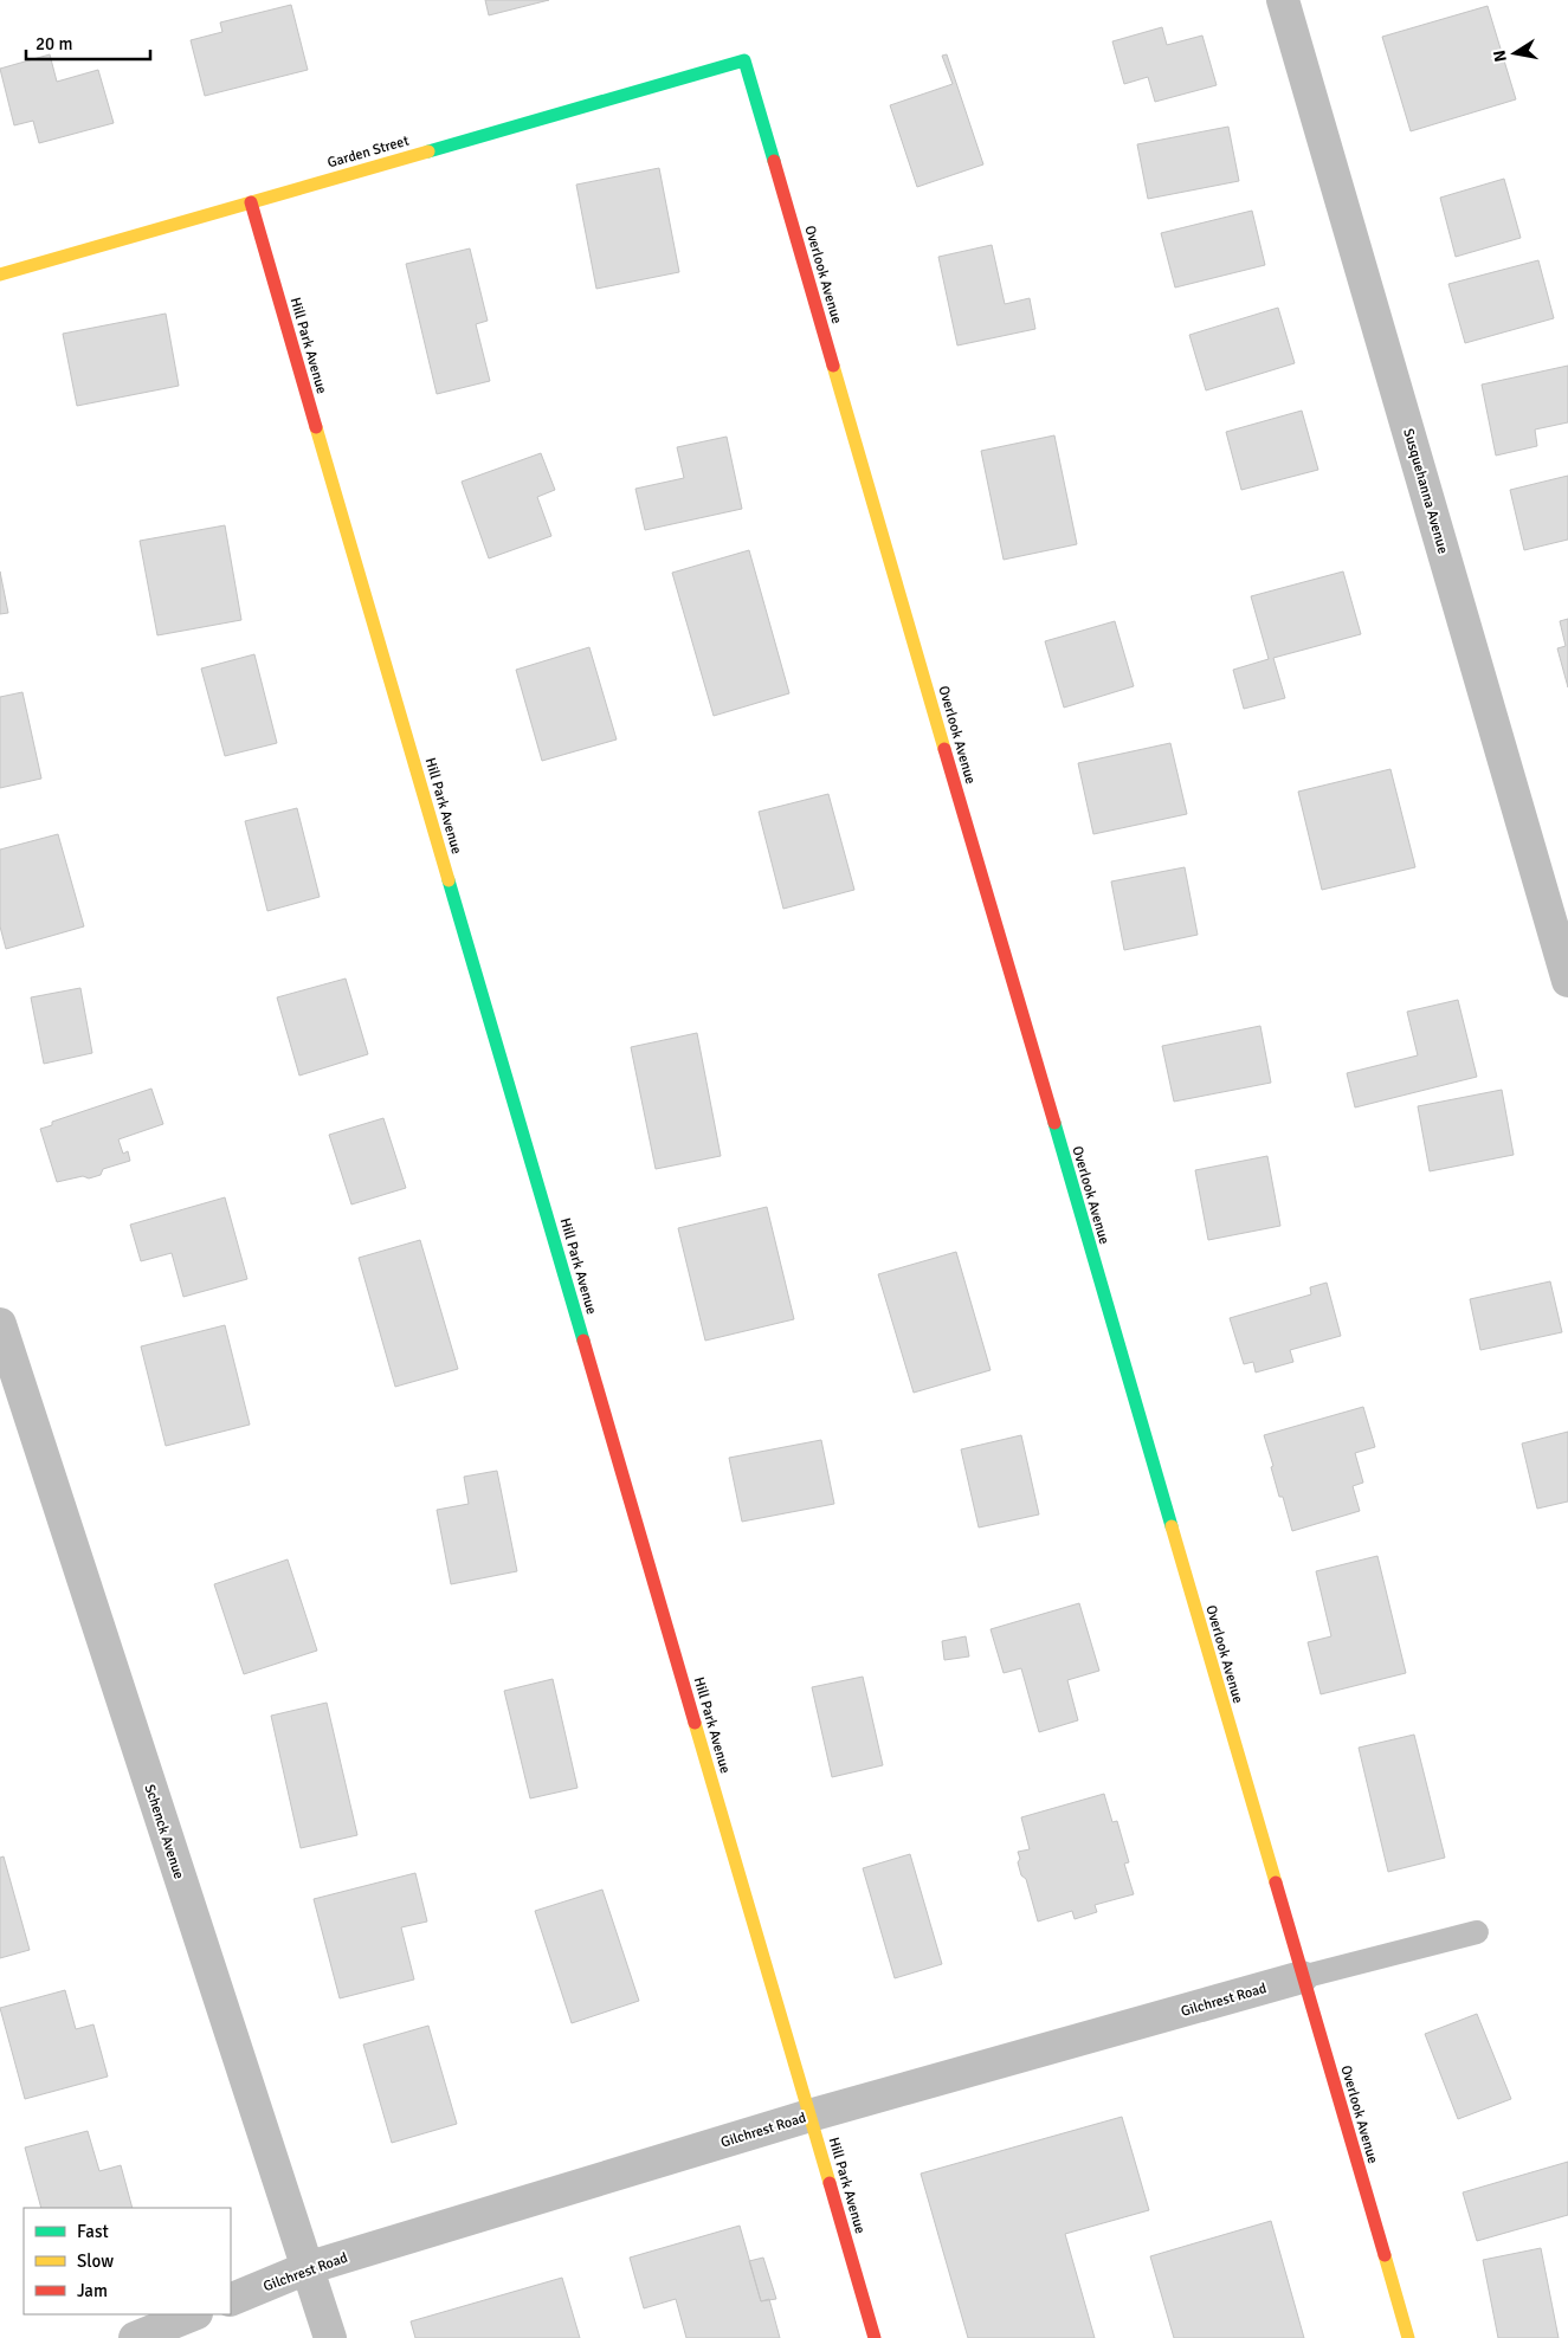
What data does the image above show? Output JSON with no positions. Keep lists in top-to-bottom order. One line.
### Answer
{"streets":{"street":["Garden Street","Overlook Avenue","Hill Park Avenue","Susquehanna Avenue","Schenck Avenue","Gilchrest Road"]},"crossings":[["Garden Street","Overlook Avenue"],["Garden Street","Hill Park Avenue"],["Overlook Avenue","Gilchrest Road"],["Hill Park Avenue","Gilchrest Road"],["Schenck Avenue","Gilchrest Road"]],"legend":["Fast","Slow","Jam"],"scale_bar":"20 m","north":"left"}
